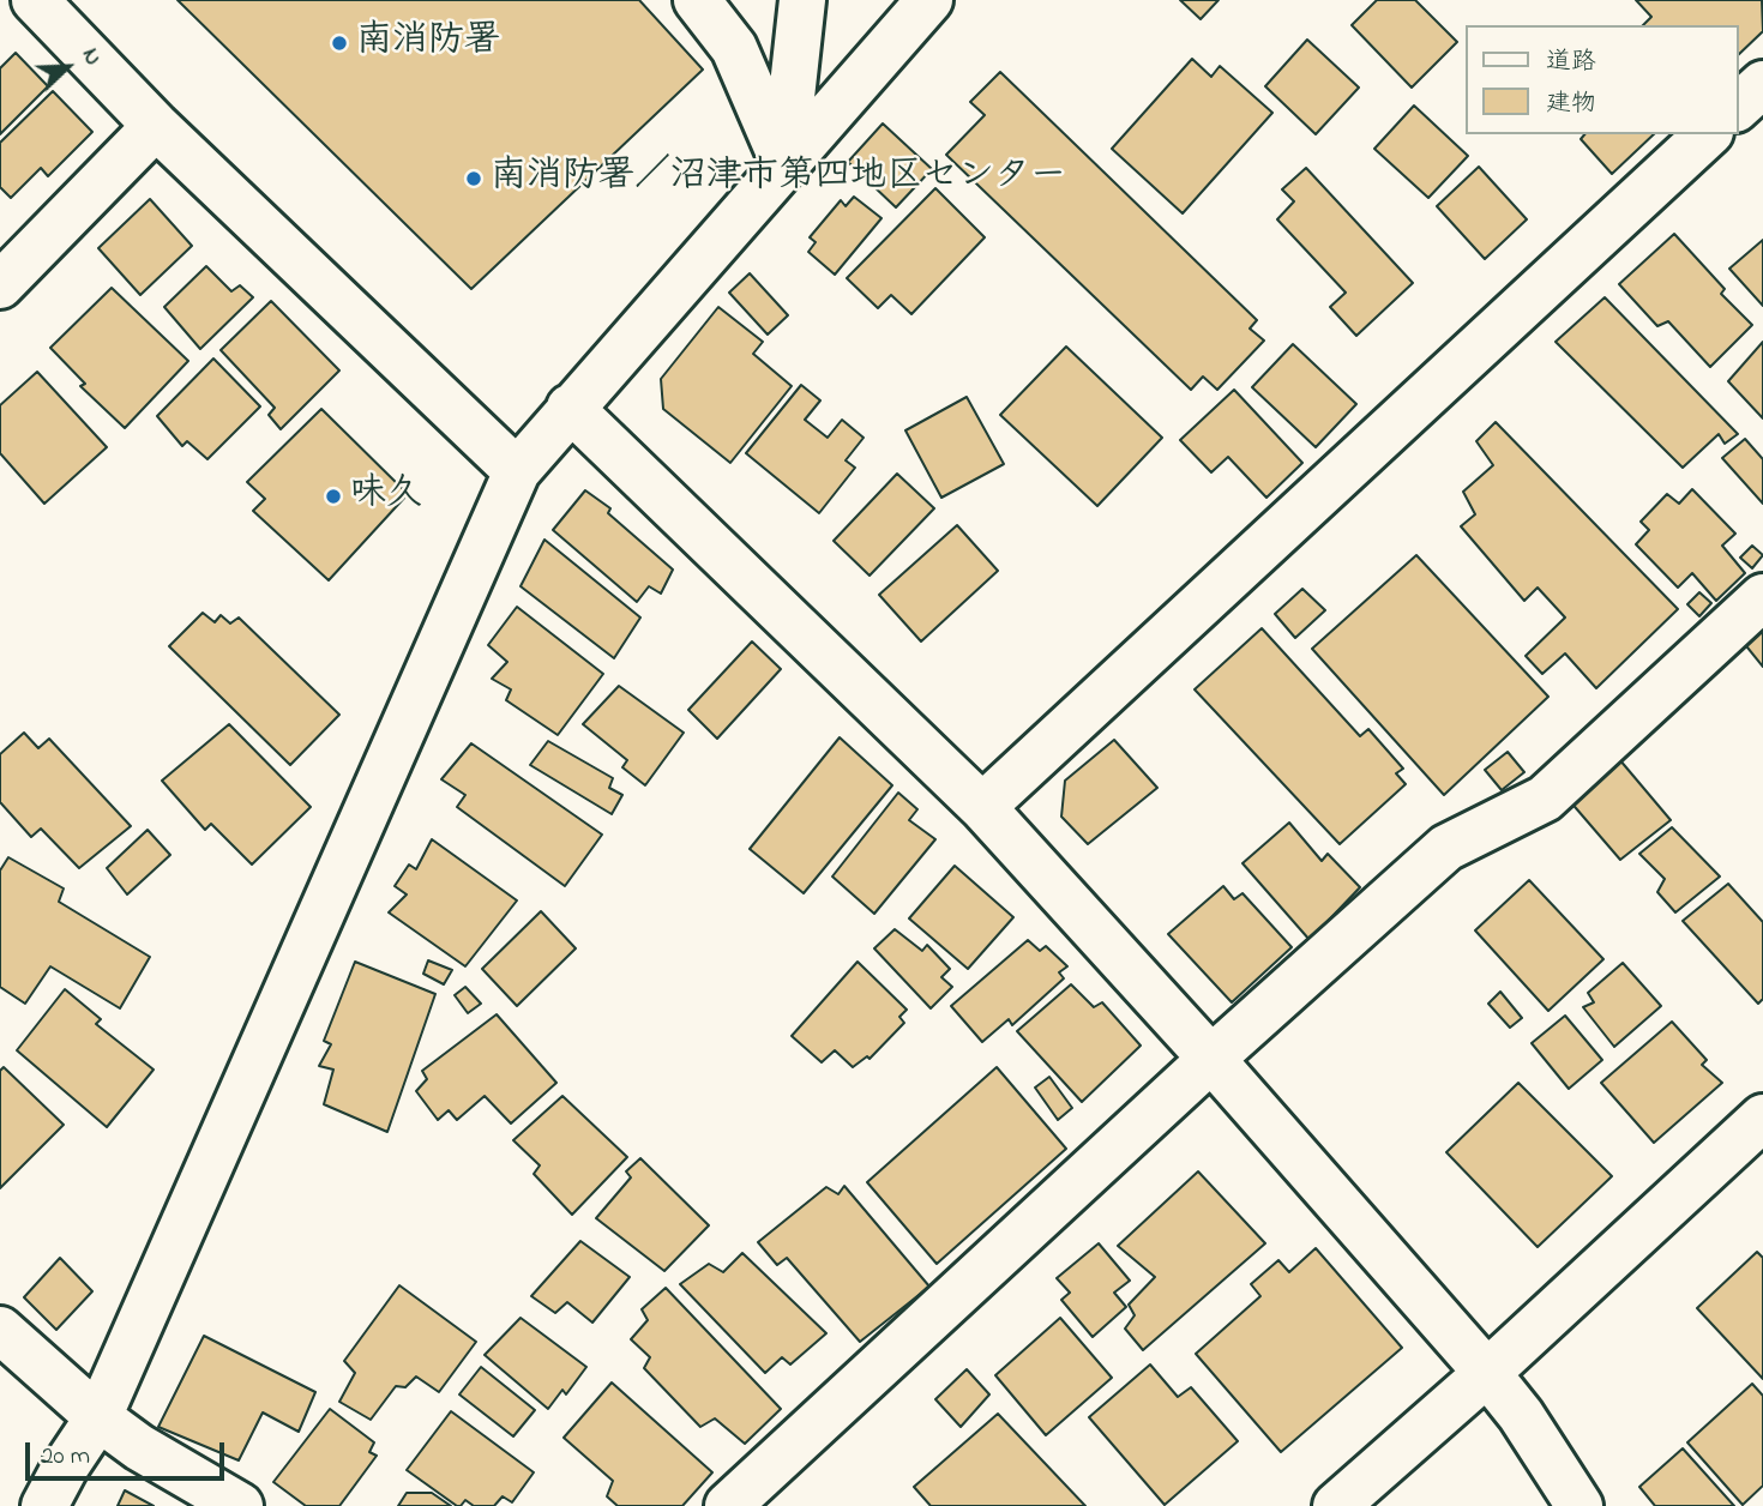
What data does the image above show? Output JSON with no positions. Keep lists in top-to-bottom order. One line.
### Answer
{"places":["南消防署","南消防署／沼津市第四地区センター","味久"],"legend":["道路","建物"],"scale_bar":"20 m","north":"top right"}
